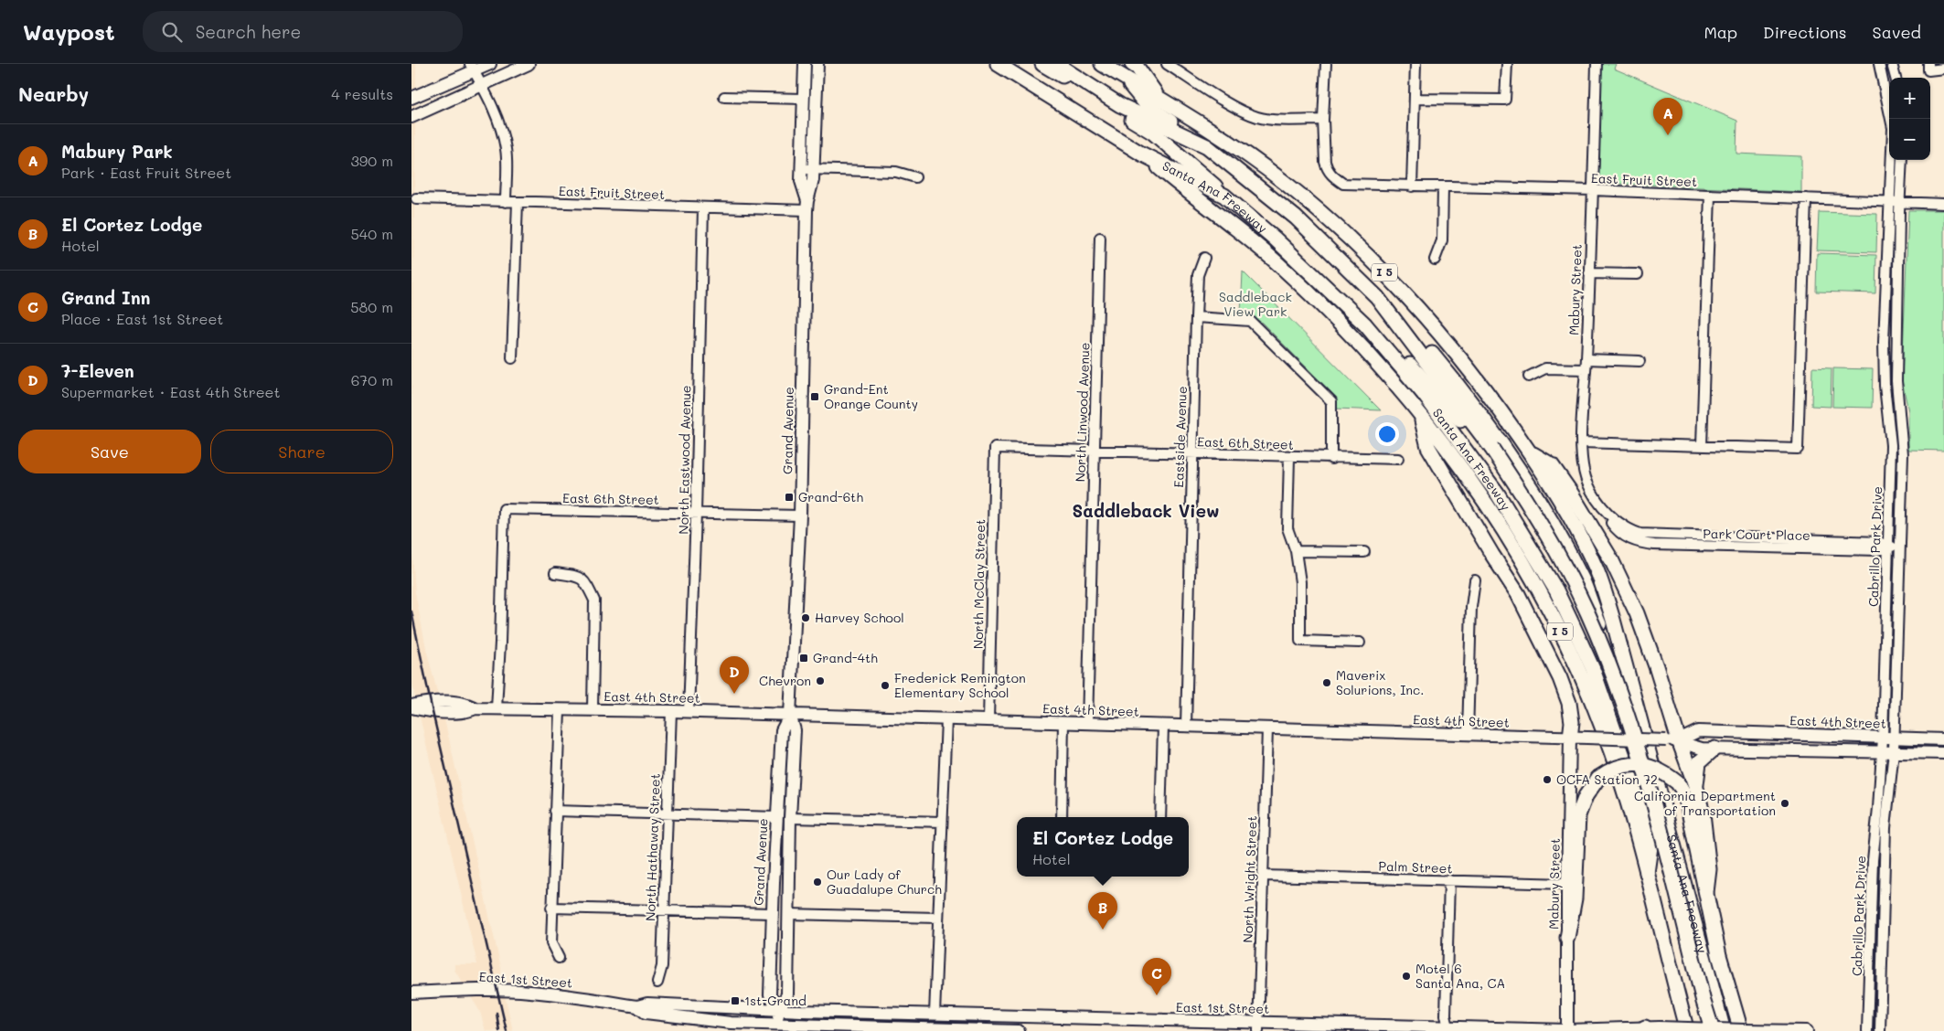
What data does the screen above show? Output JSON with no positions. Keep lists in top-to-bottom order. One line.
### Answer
{"streets":{"highway":["Santa Ana Freeway","I 5"],"main road":["Mabury Street","Grand Avenue","East 4th Street","East 1st Street"],"street":["East Fruit Street","North Linwood Avenue","Eastside Avenue","East 6th Street","North Eastwood Avenue","Park Court Place","Cabrillo Park Drive","North McClay Street","North Hathaway Street","Palm Street","North Wright Street"]},"crossings":[["East Fruit Street","Mabury Street"],["East Fruit Street","Grand Avenue"],["East Fruit Street","North Eastwood Avenue"],["East Fruit Street","Cabrillo Park Drive"],["Santa Ana Freeway","I 5"],["Mabury Street","Park Court Place"],["Mabury Street","East 4th Street"],["Mabury Street","Palm Street"],["Mabury Street","East 1st Street"],["North Linwood Avenue","East 6th Street"],["North Linwood Avenue","East 4th Street"],["Grand Avenue","East 6th Street"],["Grand Avenue","East 4th Street"],["Grand Avenue","East 1st Street"],["Eastside Avenue","East 6th Street"],["Eastside Avenue","East 4th Street"],["East 6th Street","North Eastwood Avenue"],["East 6th Street","North McClay Street"],["East 6th Street","East 4th Street"],["North Eastwood Avenue","East 4th Street"],["Park Court Place","Cabrillo Park Drive"],["Cabrillo Park Drive","East 4th Street"],["North McClay Street","East 4th Street"],["East 4th Street","North Hathaway Street"],["East 4th Street","North Wright Street"],["Palm Street","North Wright Street"],["North Wright Street","East 1st Street"]],"districts":["Saddleback View"],"parks":["Saddleback View Park"],"places":{"transit":["Grand-Ent Orange County","Grand-6th","Grand-4th","1st-Grand"],"other":["Harvey School","Chevron","Maverix Solurions, Inc.","Frederick Remington Elementary School","OCFA Station 72","California Department of Transportation","Our Lady of Guadalupe Church","Motel 6 Santa Ana, CA"]},"page":{"header":"Waypost","search":"Search here","nav":["Map","Directions","Saved"],"heading":["Nearby","4 results"],"map_buttons":["+","−"],"pins":["A","D","B","C"],"list":[{"mark":"A","name":"Mabury Park","note":"Park · East Fruit Street","value":"390 m"},{"mark":"B","name":"El Cortez Lodge","note":"Hotel","value":"540 m"},{"mark":"C","name":"Grand Inn","note":"Place · East 1st Street","value":"580 m"},{"mark":"D","name":"7-Eleven","note":"Supermarket · East 4th Street","value":"670 m"}],"buttons":["Save","Share"],"popup":["El Cortez Lodge","Hotel"]}}
